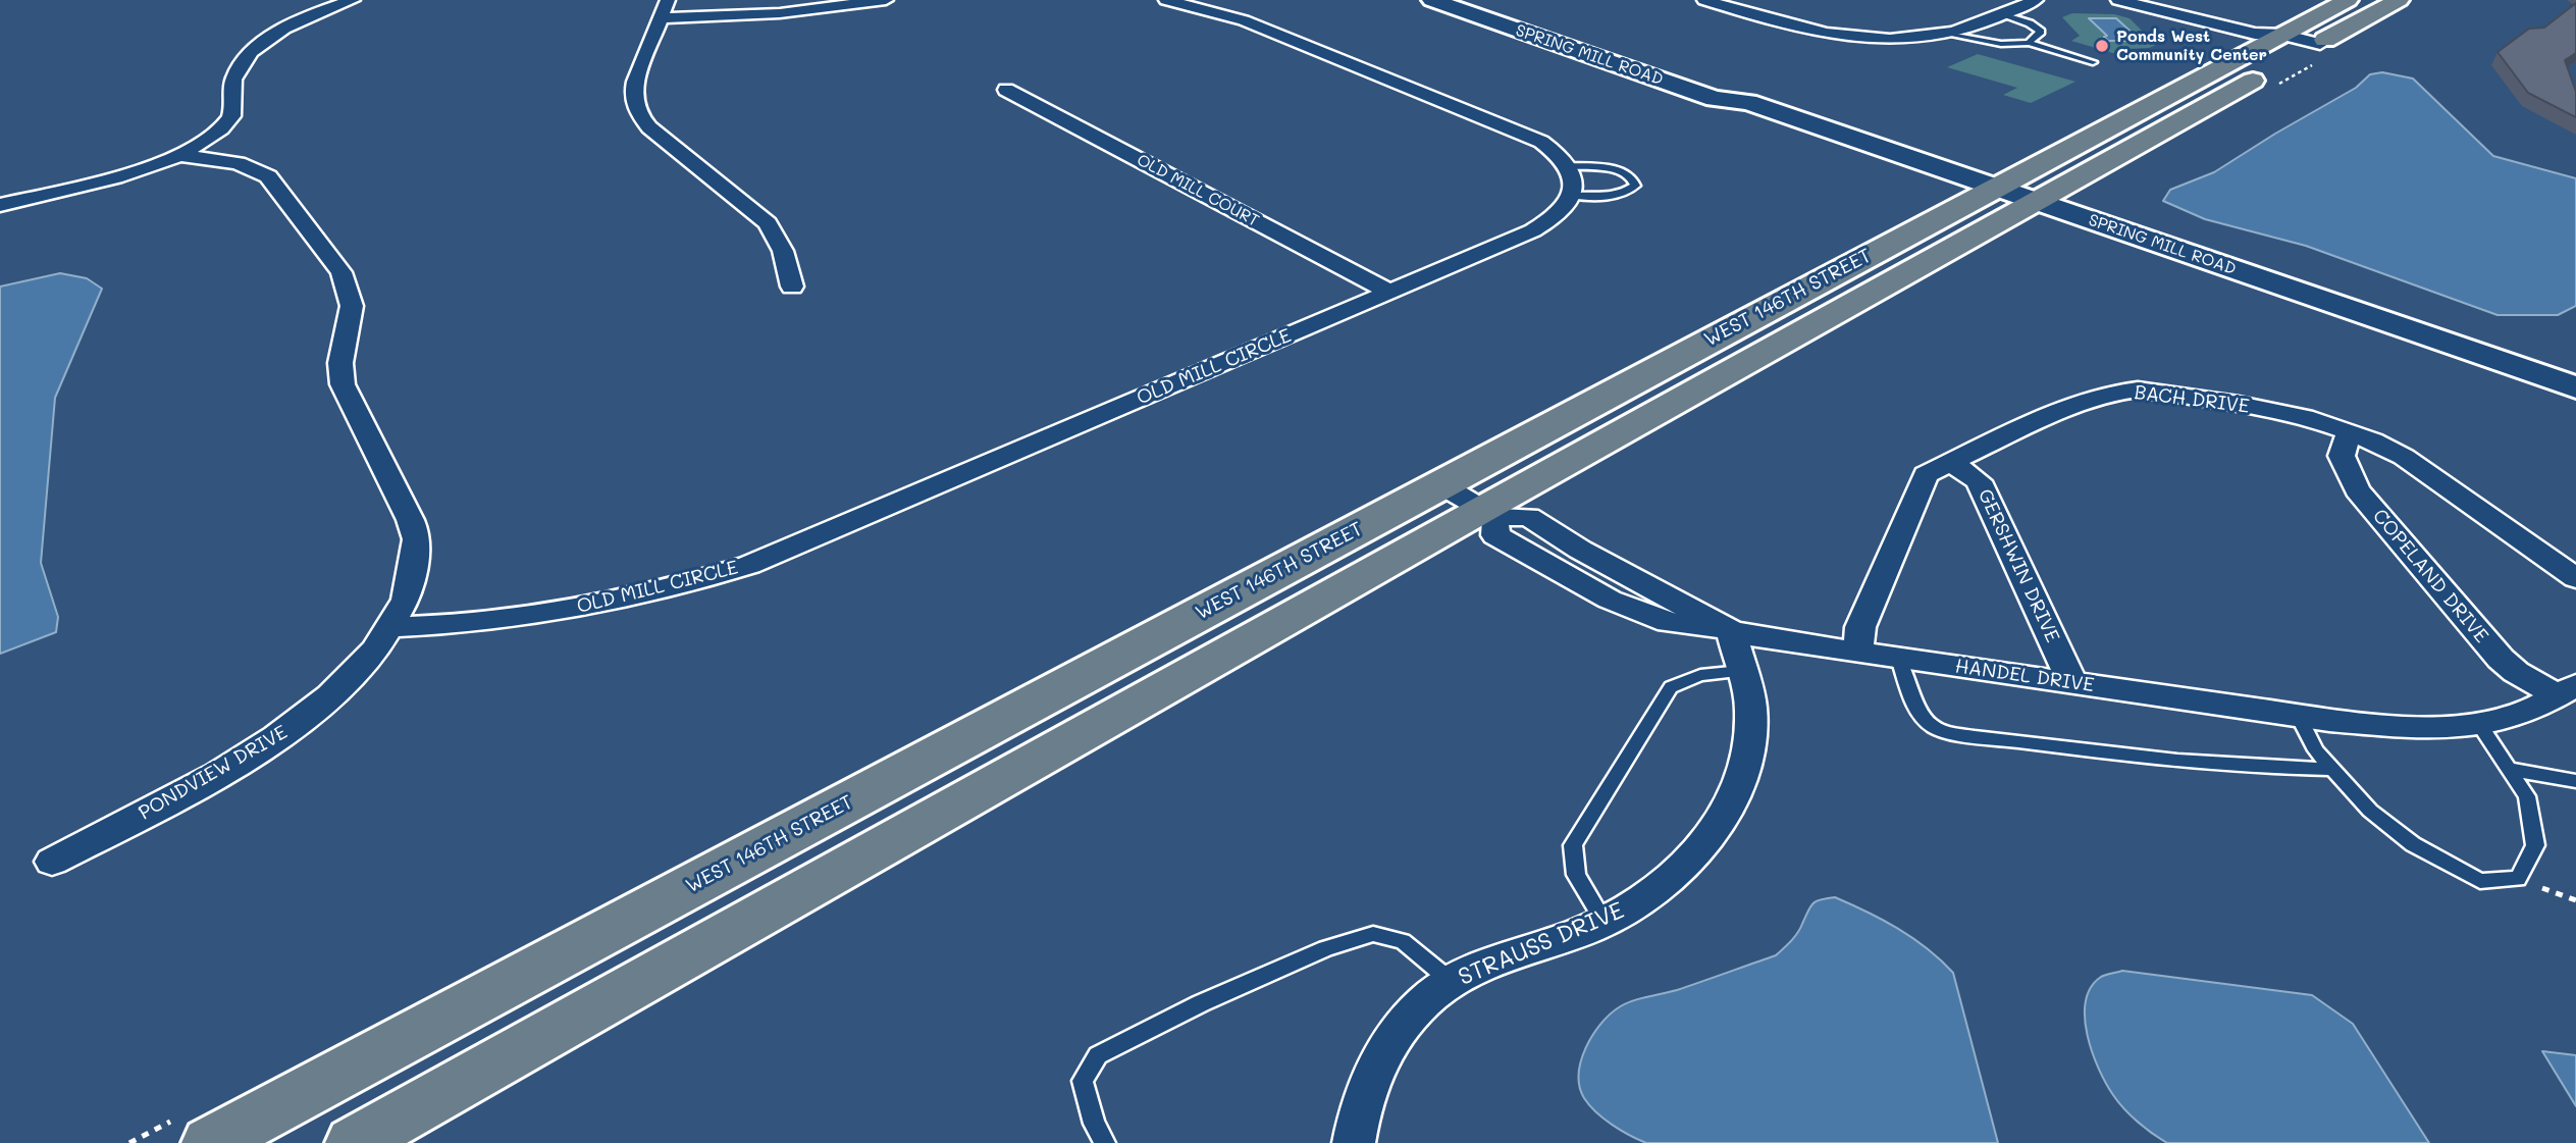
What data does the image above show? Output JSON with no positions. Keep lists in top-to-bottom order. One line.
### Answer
{"streets":{"main road":["WEST 146TH STREET"],"street":["SPRING MILL ROAD","OLD MILL COURT","OLD MILL CIRCLE","BACH DRIVE","GERSHWIN DRIVE","COPELAND DRIVE","HANDEL DRIVE","PONDVIEW DRIVE","STRAUSS DRIVE"]},"crossings":[["SPRING MILL ROAD","WEST 146TH STREET"],["OLD MILL COURT","OLD MILL CIRCLE"],["WEST 146TH STREET","HANDEL DRIVE"],["OLD MILL CIRCLE","PONDVIEW DRIVE"],["BACH DRIVE","GERSHWIN DRIVE"],["BACH DRIVE","COPELAND DRIVE"],["BACH DRIVE","HANDEL DRIVE"],["GERSHWIN DRIVE","HANDEL DRIVE"],["COPELAND DRIVE","HANDEL DRIVE"],["HANDEL DRIVE","STRAUSS DRIVE"]],"places":["Ponds West Community Center"]}
